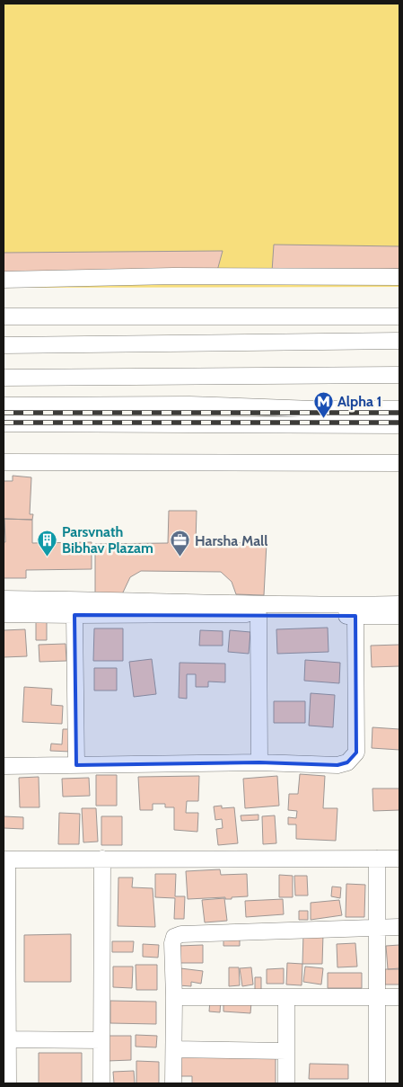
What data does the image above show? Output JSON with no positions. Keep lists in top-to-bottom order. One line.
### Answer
{"places":{"metro station":["Alpha 1"],"building":["Parsvnath Bibhav Plazam"],"office":["Harsha Mall"]}}
